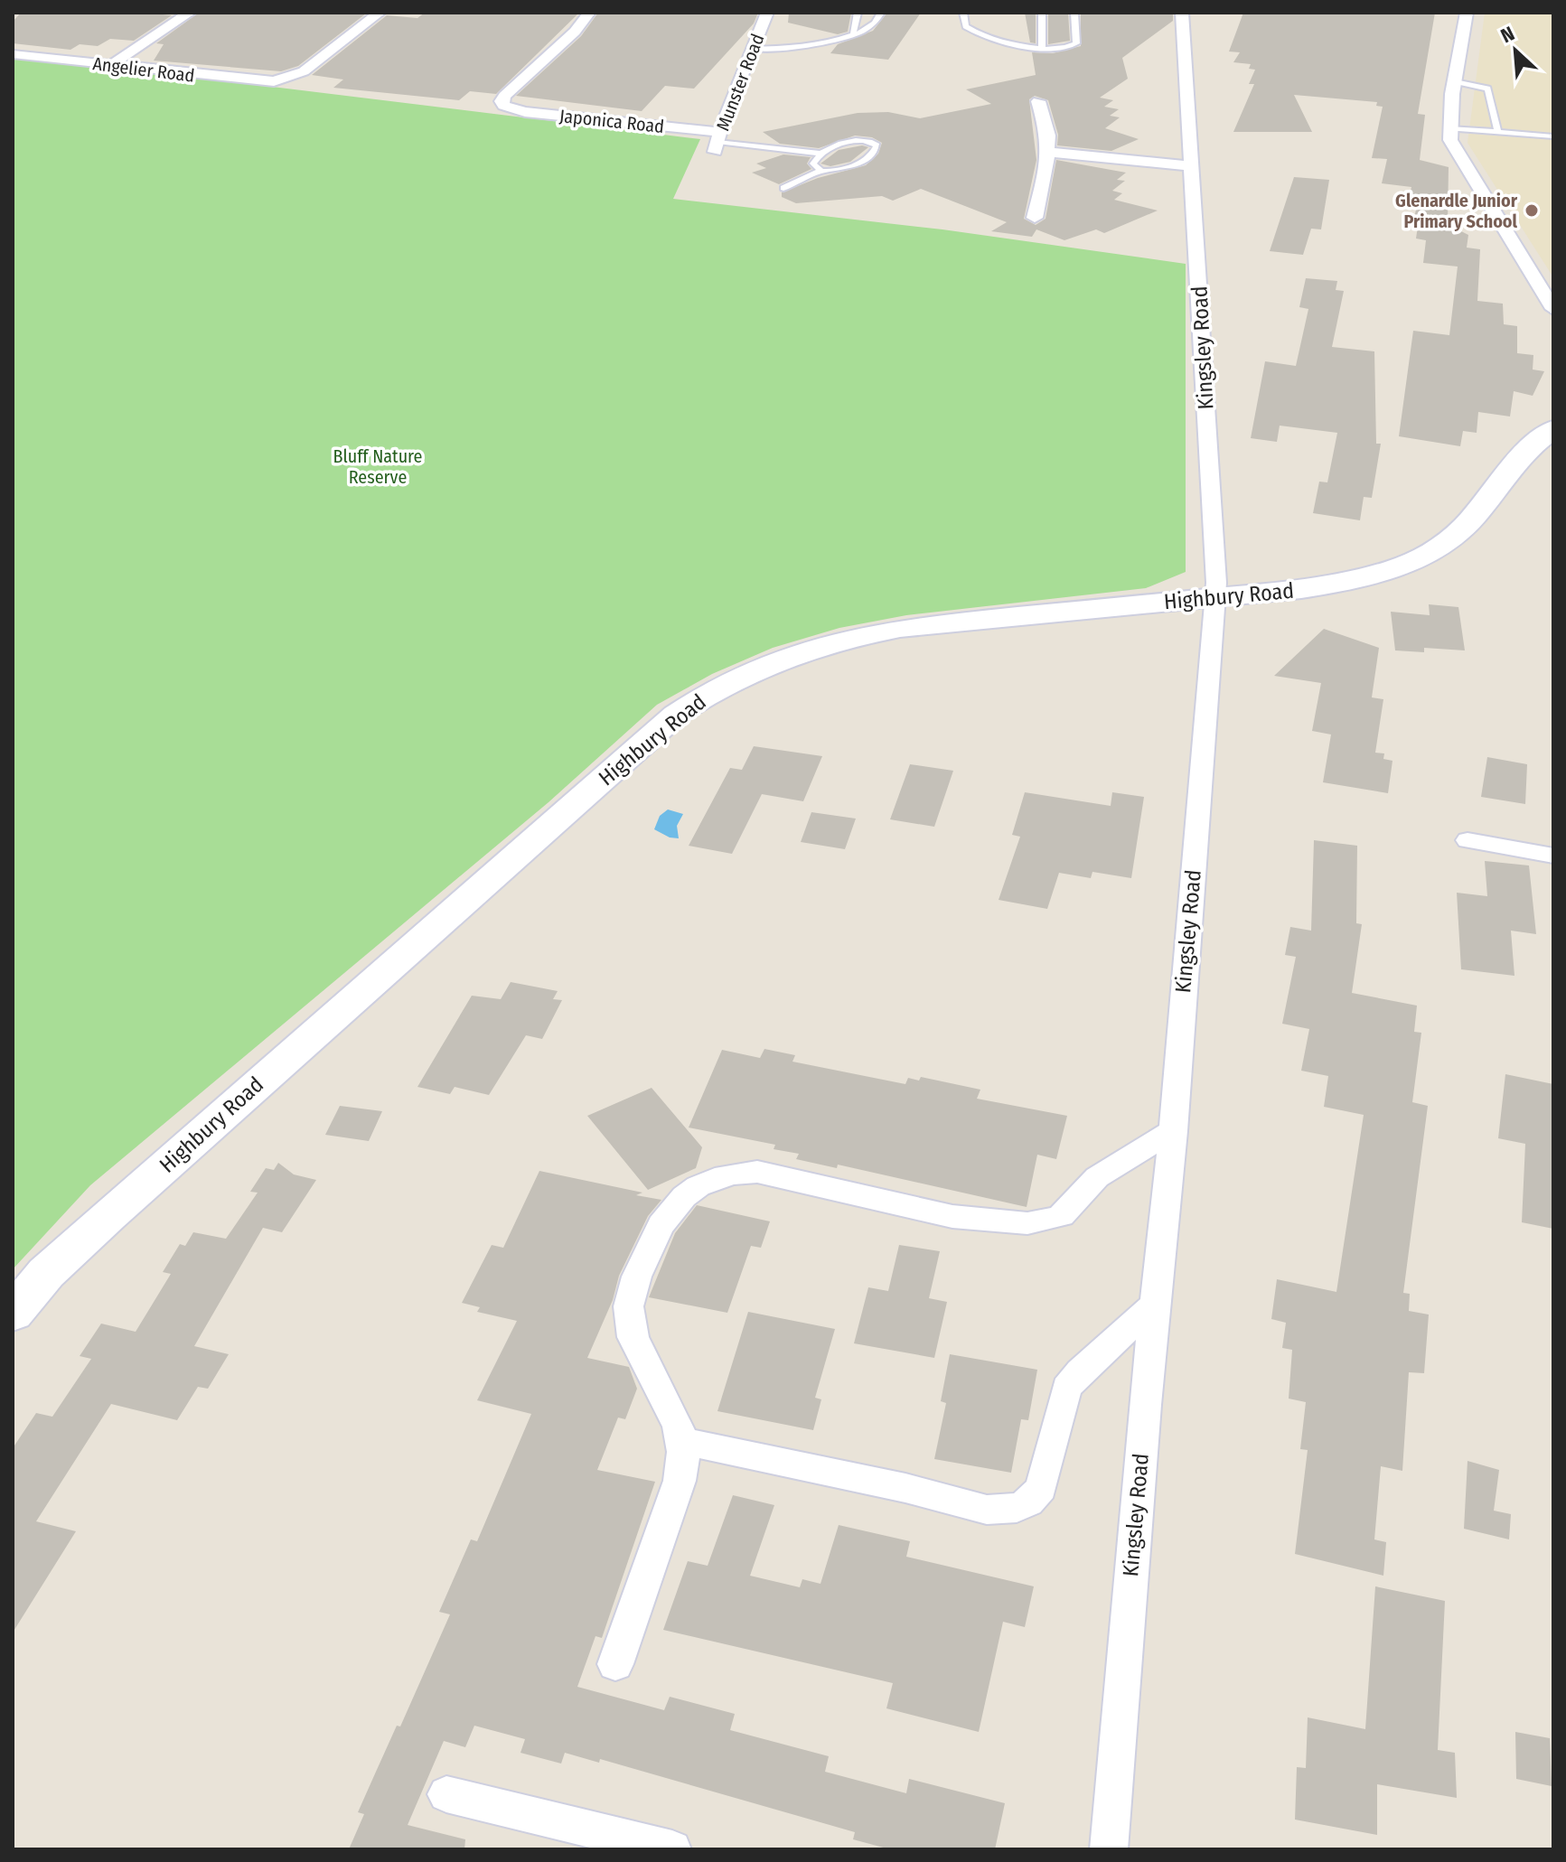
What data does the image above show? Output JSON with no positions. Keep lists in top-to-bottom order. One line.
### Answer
{"streets":{"street":["Angelier Road","Munster Road","Japonica Road","Kingsley Road","Highbury Road"]},"crossings":[["Munster Road","Japonica Road"],["Kingsley Road","Highbury Road"]],"parks":["Bluff Nature Reserve"],"places":["Glenardle Junior Primary School"],"north":"top left"}
